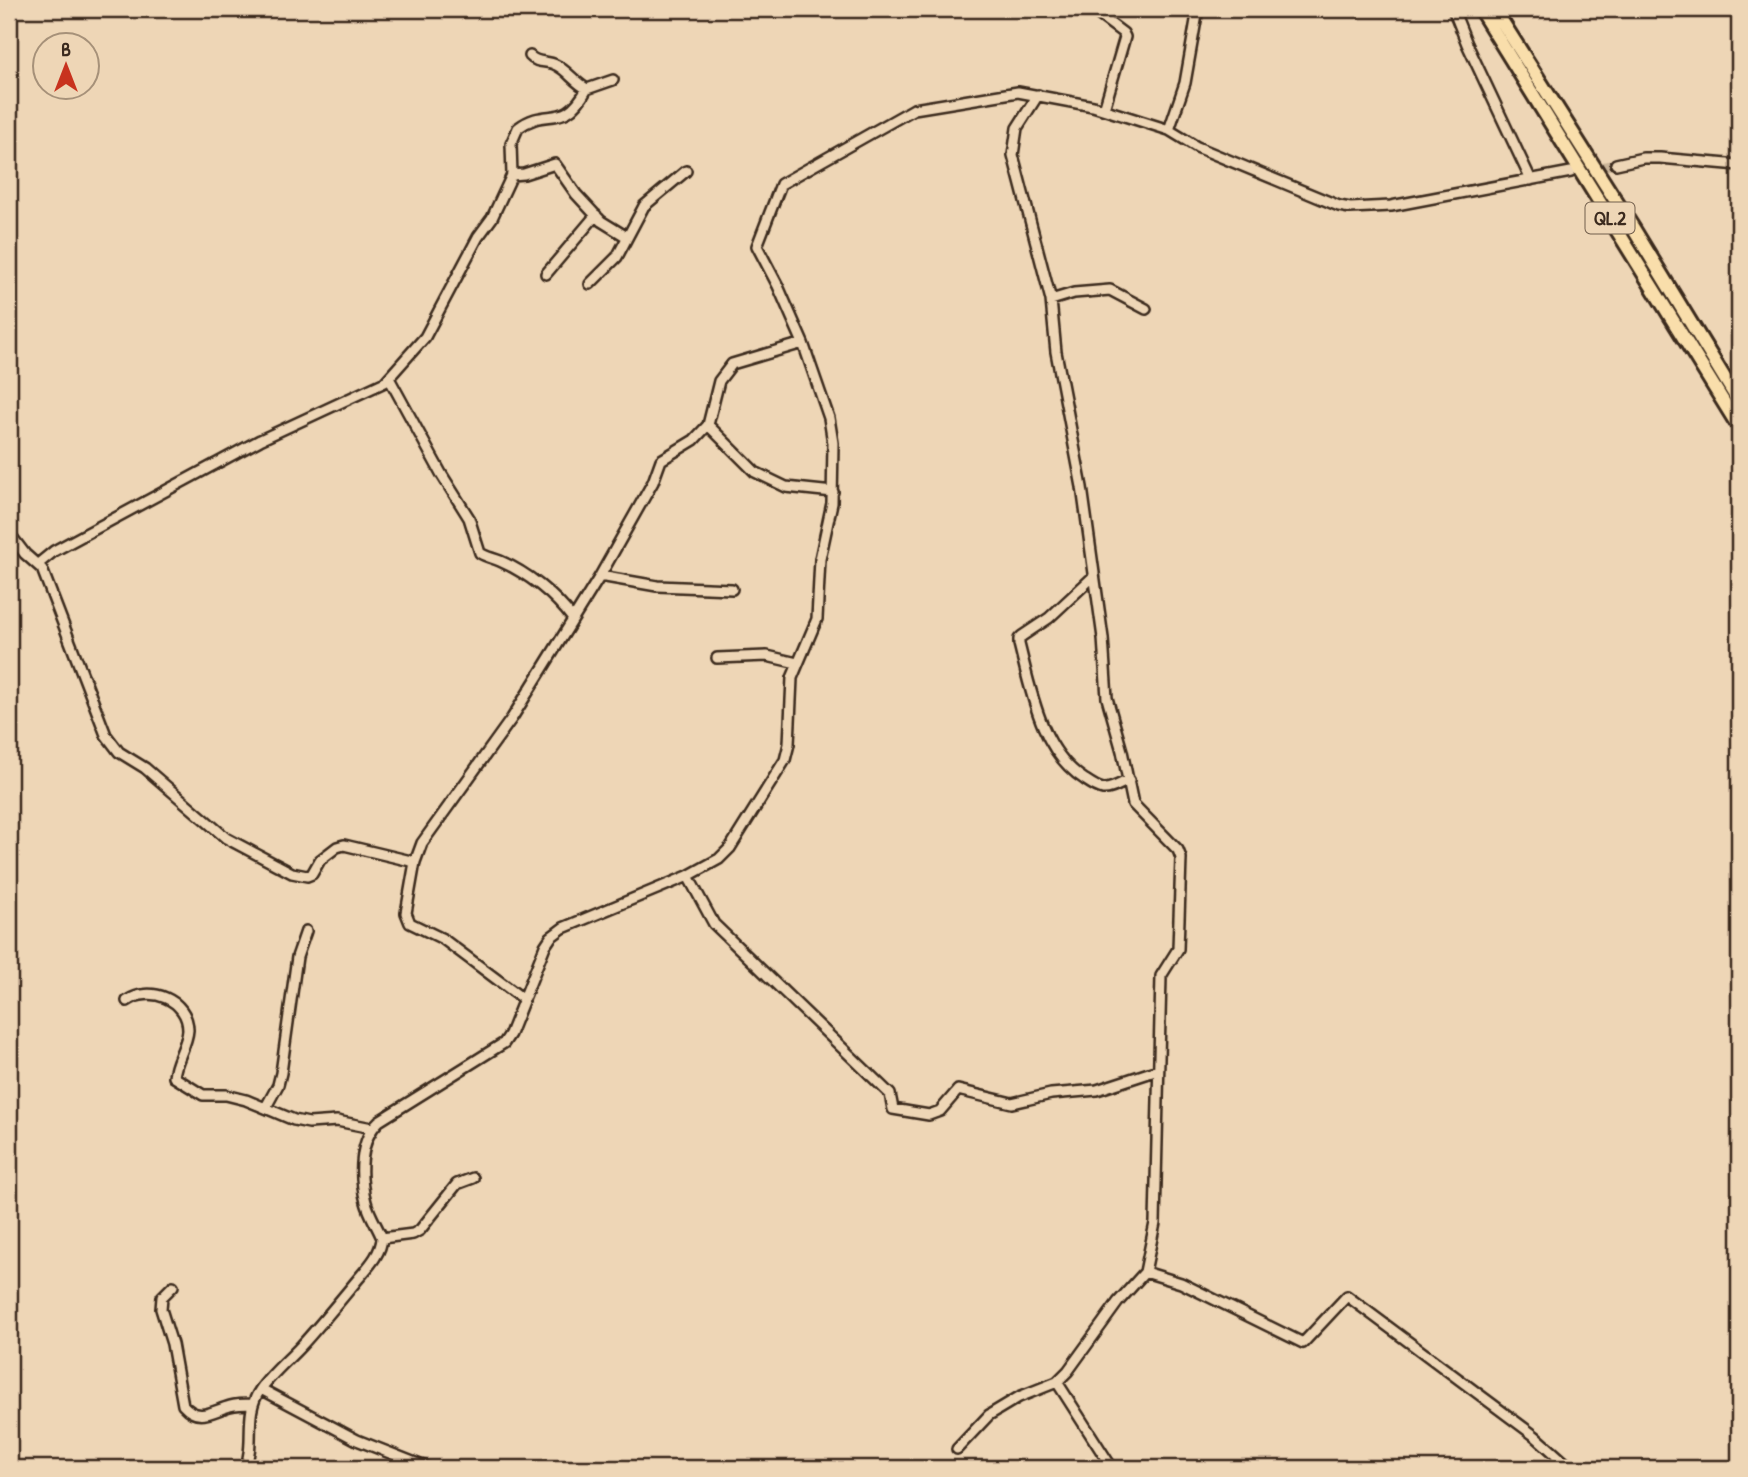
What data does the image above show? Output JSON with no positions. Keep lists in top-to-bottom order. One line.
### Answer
{"streets":{"highway":["QL.2"]},"north":"top"}
